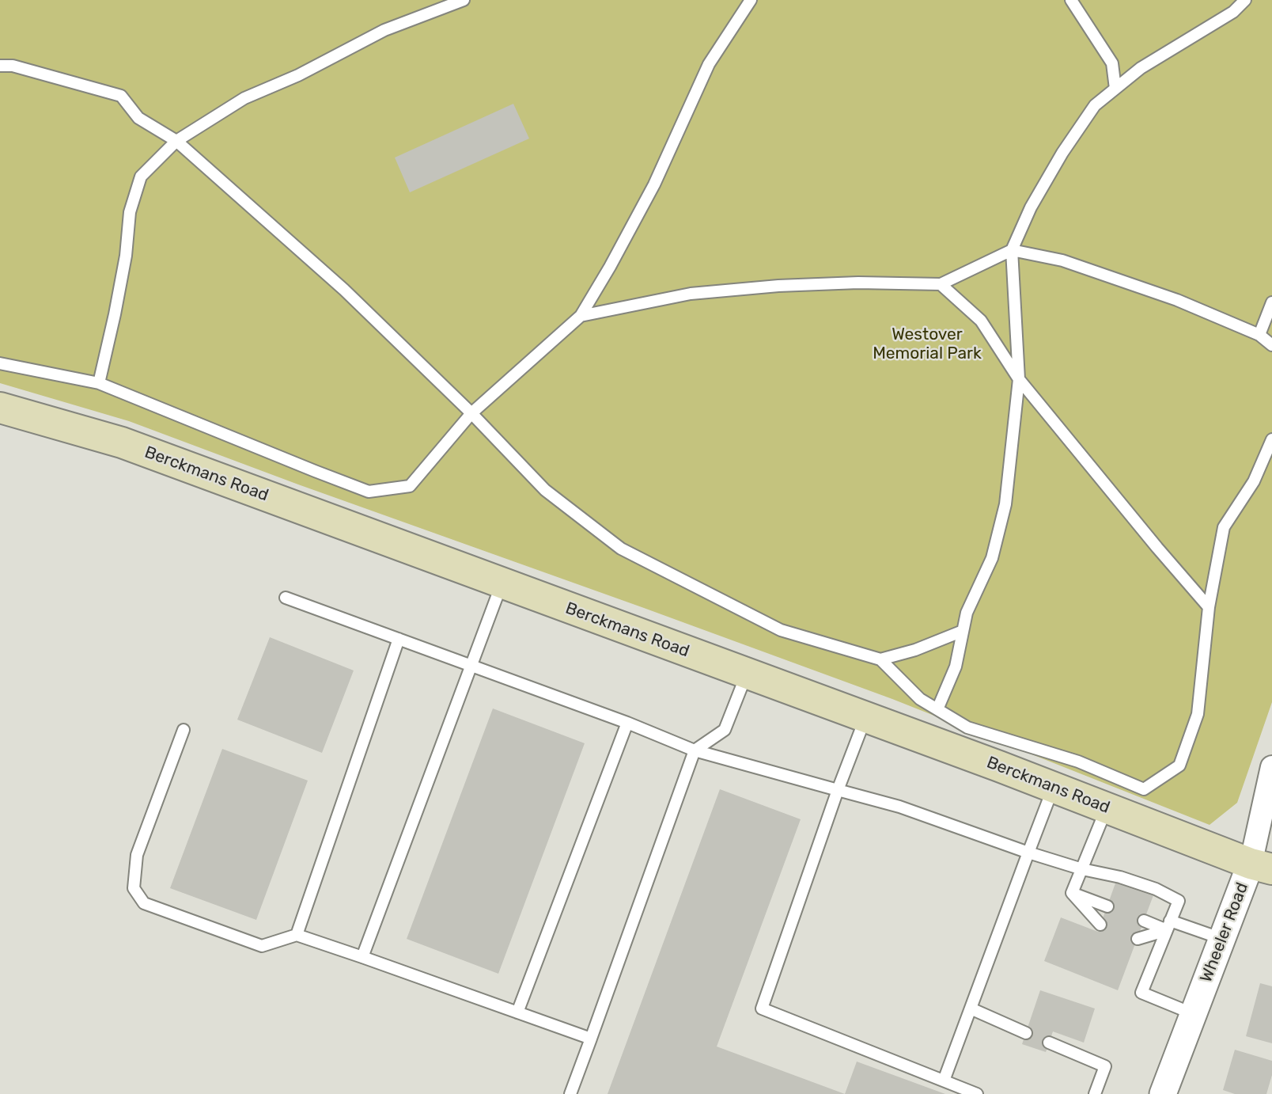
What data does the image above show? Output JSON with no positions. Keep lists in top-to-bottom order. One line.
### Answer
{"streets":{"main road":["Berckmans Road"],"street":["Wheeler Road"]},"crossings":[["Berckmans Road","Wheeler Road"]],"parks":["Westover Memorial Park"]}
